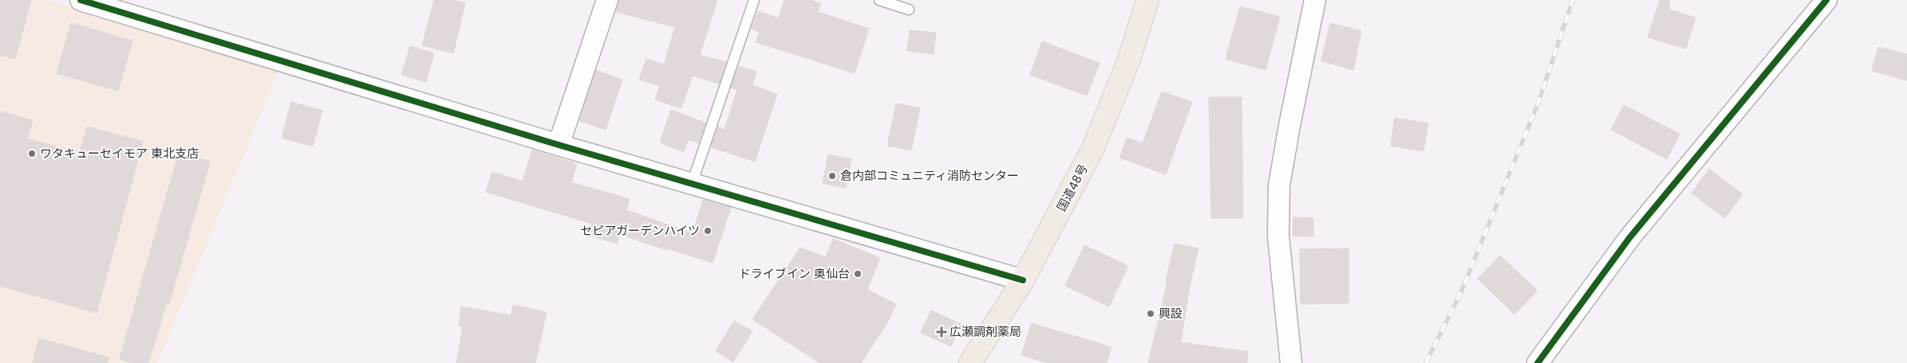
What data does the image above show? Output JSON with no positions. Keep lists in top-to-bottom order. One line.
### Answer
{"streets":{"highway":["国道48号"]},"places":{"other":["ワタキューセイモア 東北支店","倉内部コミュニティ消防センター","セピアガーデンハイツ","ドライブイン 奥仙台","興設"],"health":["広瀬調剤薬局"]}}
